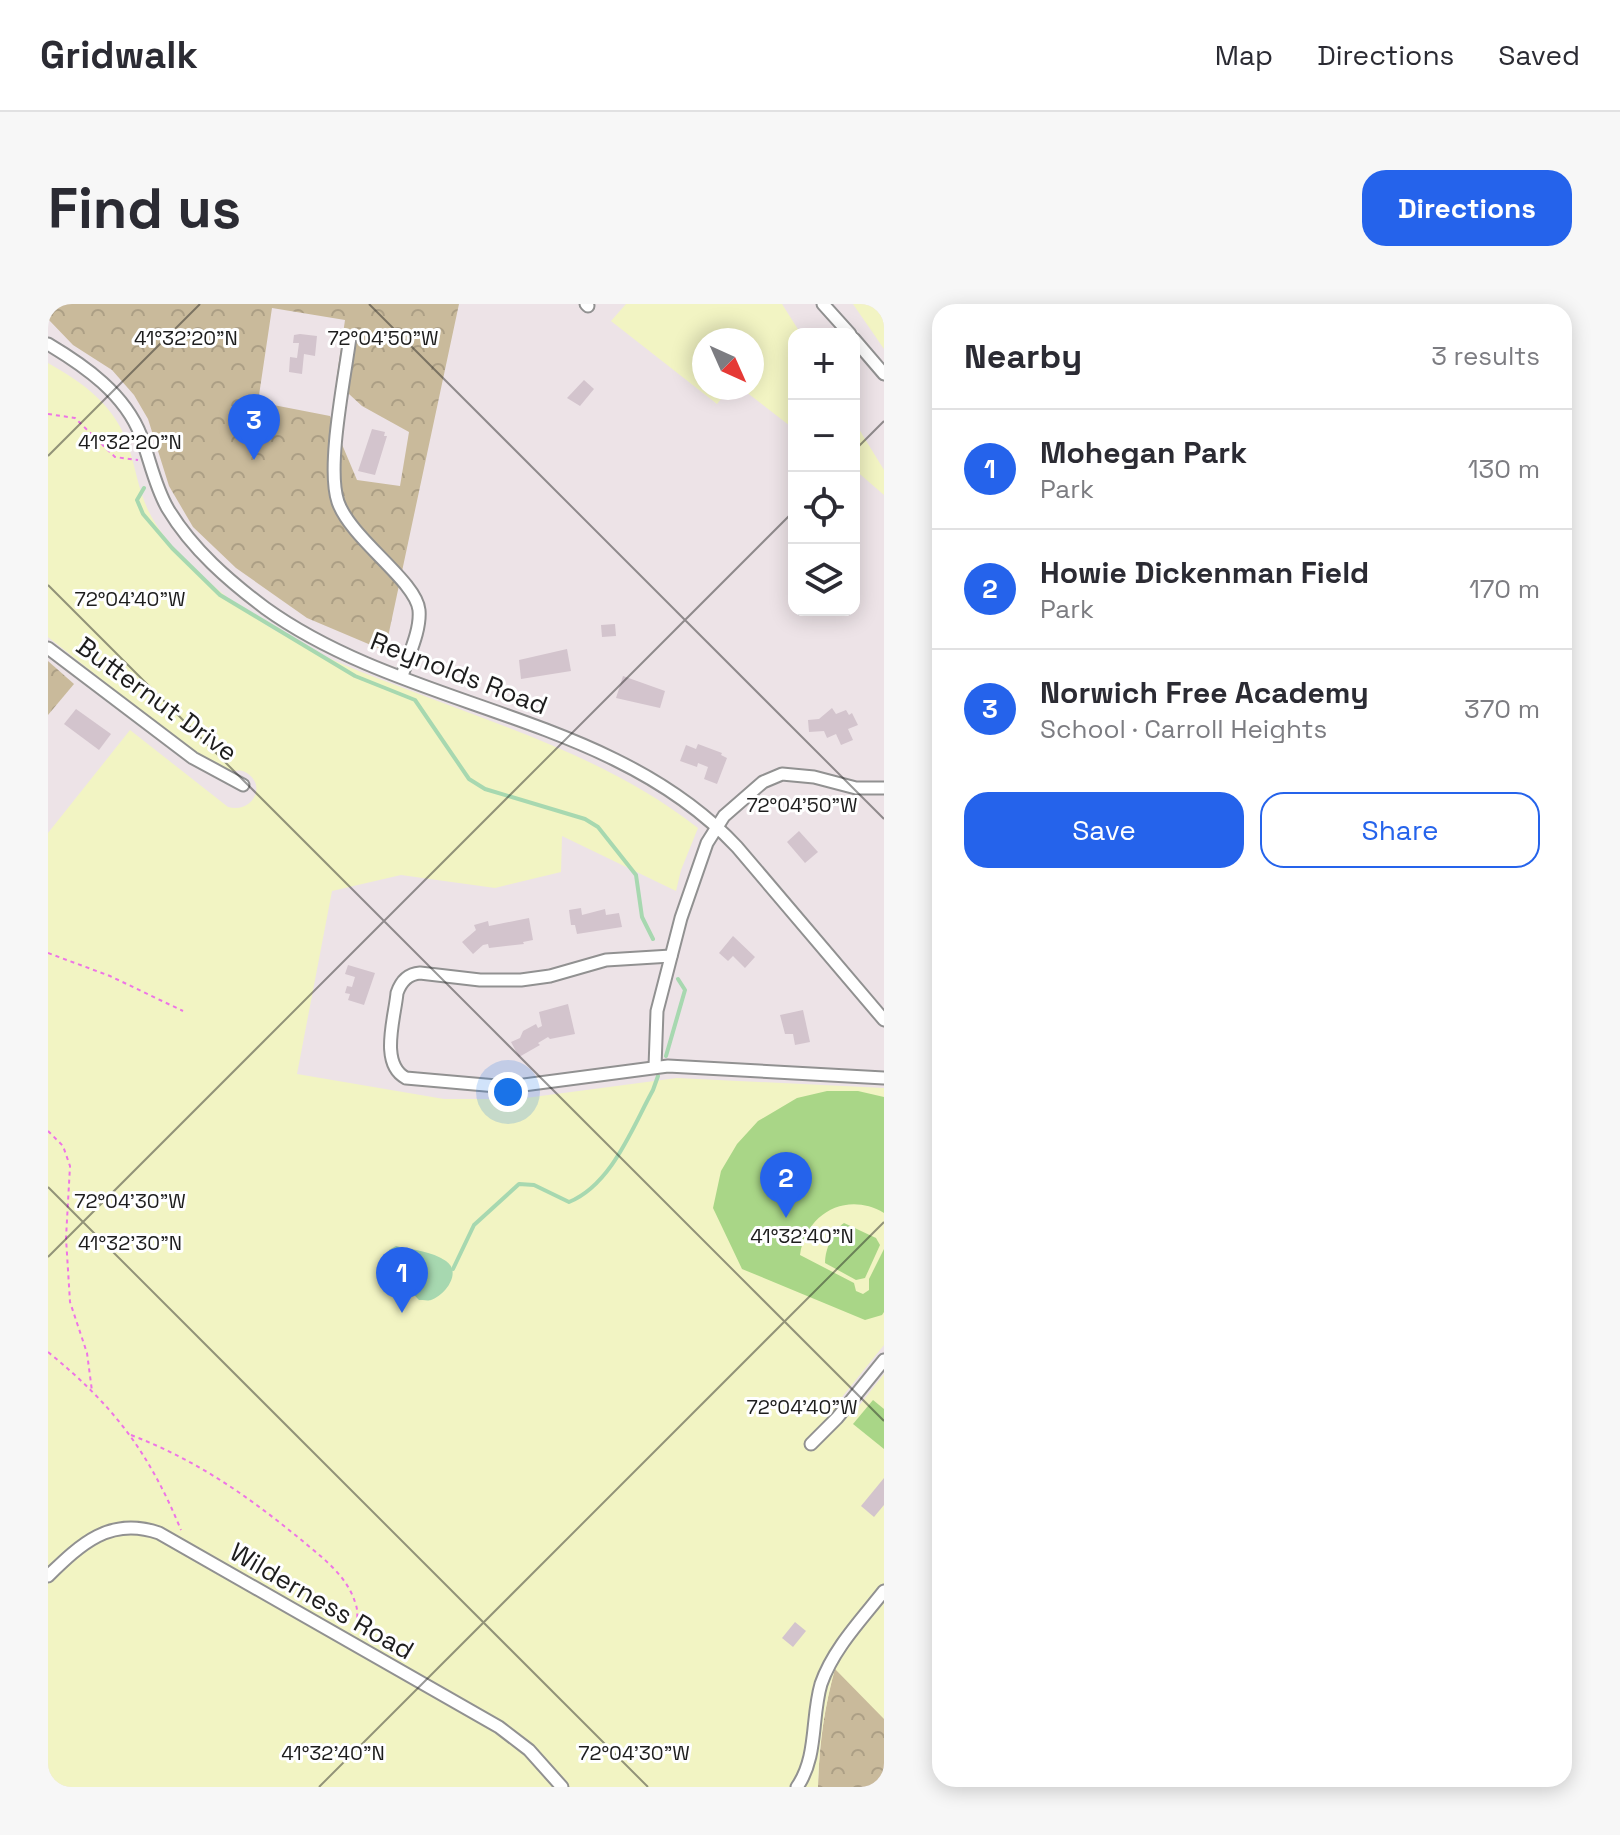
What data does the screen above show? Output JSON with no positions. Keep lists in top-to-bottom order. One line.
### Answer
{"streets":{"street":["Reynolds Road","Butternut Drive","Wilderness Road"]},"north":"bottom right","page":{"header":"Gridwalk","nav":["Map","Directions","Saved"],"buttons":["Directions",["Save","Share"]],"title":"Find us","heading":["Nearby","3 results"],"map_buttons":["+","−"],"pins":["3","2","1"],"list":[{"mark":"1","name":"Mohegan Park","note":"Park","value":"130 m"},{"mark":"2","name":"Howie Dickenman Field","note":"Park","value":"170 m"},{"mark":"3","name":"Norwich Free Academy","note":"School · Carroll Heights","value":"370 m"}]},"coordinates":["41°32'20\"N","72°04'50\"W","72°04'40\"W","72°04'30\"W","41°32'40\"N","41°32'30\"N"]}
